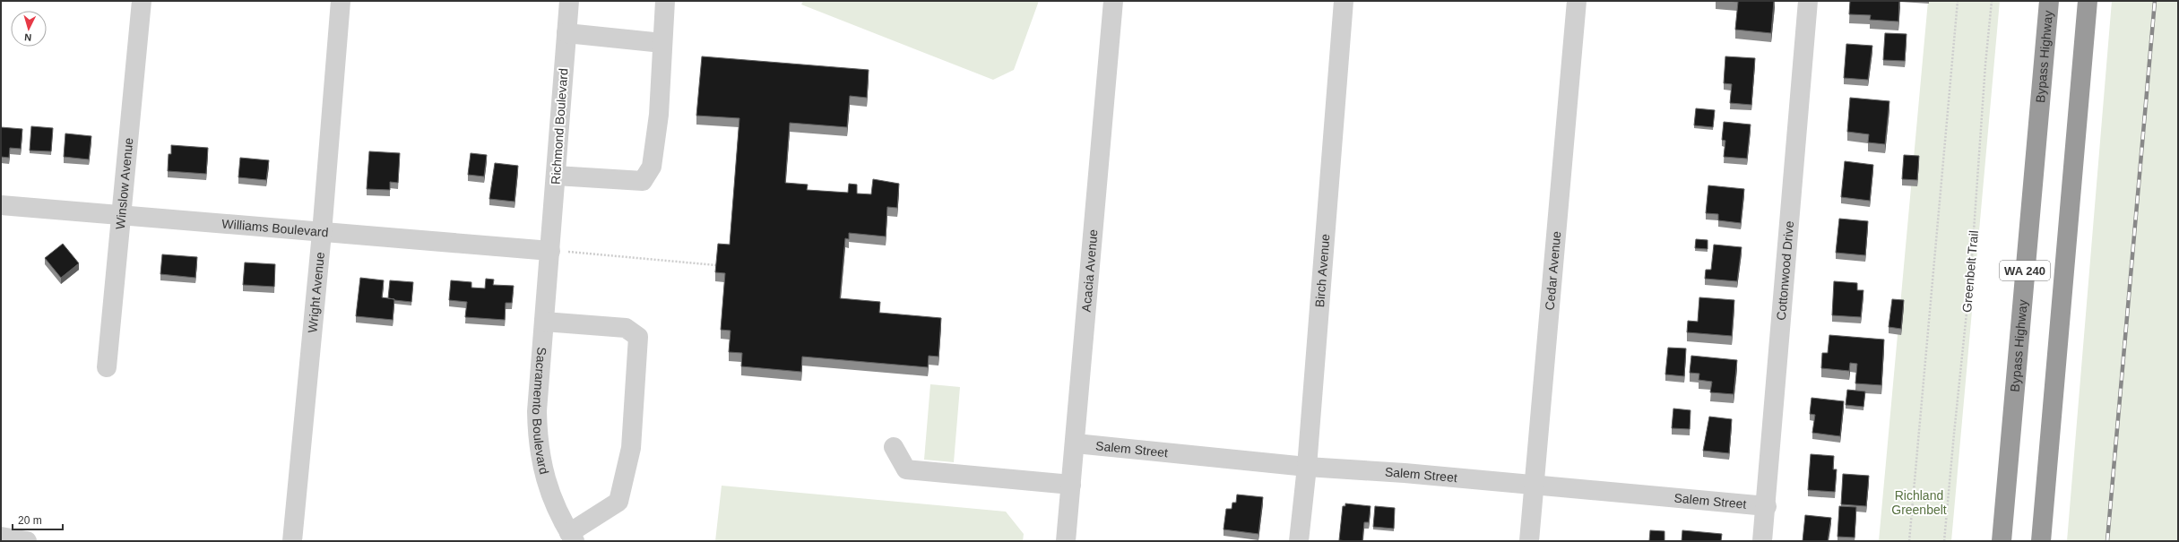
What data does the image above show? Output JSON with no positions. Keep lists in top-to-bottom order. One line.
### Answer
{"streets":{"highway":["Bypass Highway","WA 240"],"street":["Richmond Boulevard","Winslow Avenue","Williams Boulevard","Acacia Avenue","Birch Avenue","Cedar Avenue","Cottonwood Drive","Wright Avenue","Sacramento Boulevard","Salem Street"],"path":["Greenbelt Trail"]},"crossings":[["Richmond Boulevard","Williams Boulevard"],["Richmond Boulevard","Sacramento Boulevard"],["Winslow Avenue","Williams Boulevard"],["Williams Boulevard","Wright Avenue"],["Williams Boulevard","Sacramento Boulevard"],["Acacia Avenue","Salem Street"],["Birch Avenue","Salem Street"],["Cedar Avenue","Salem Street"],["Cottonwood Drive","Salem Street"]],"parks":["Richland Greenbelt"],"scale_bar":"20 m","north":"bottom"}
